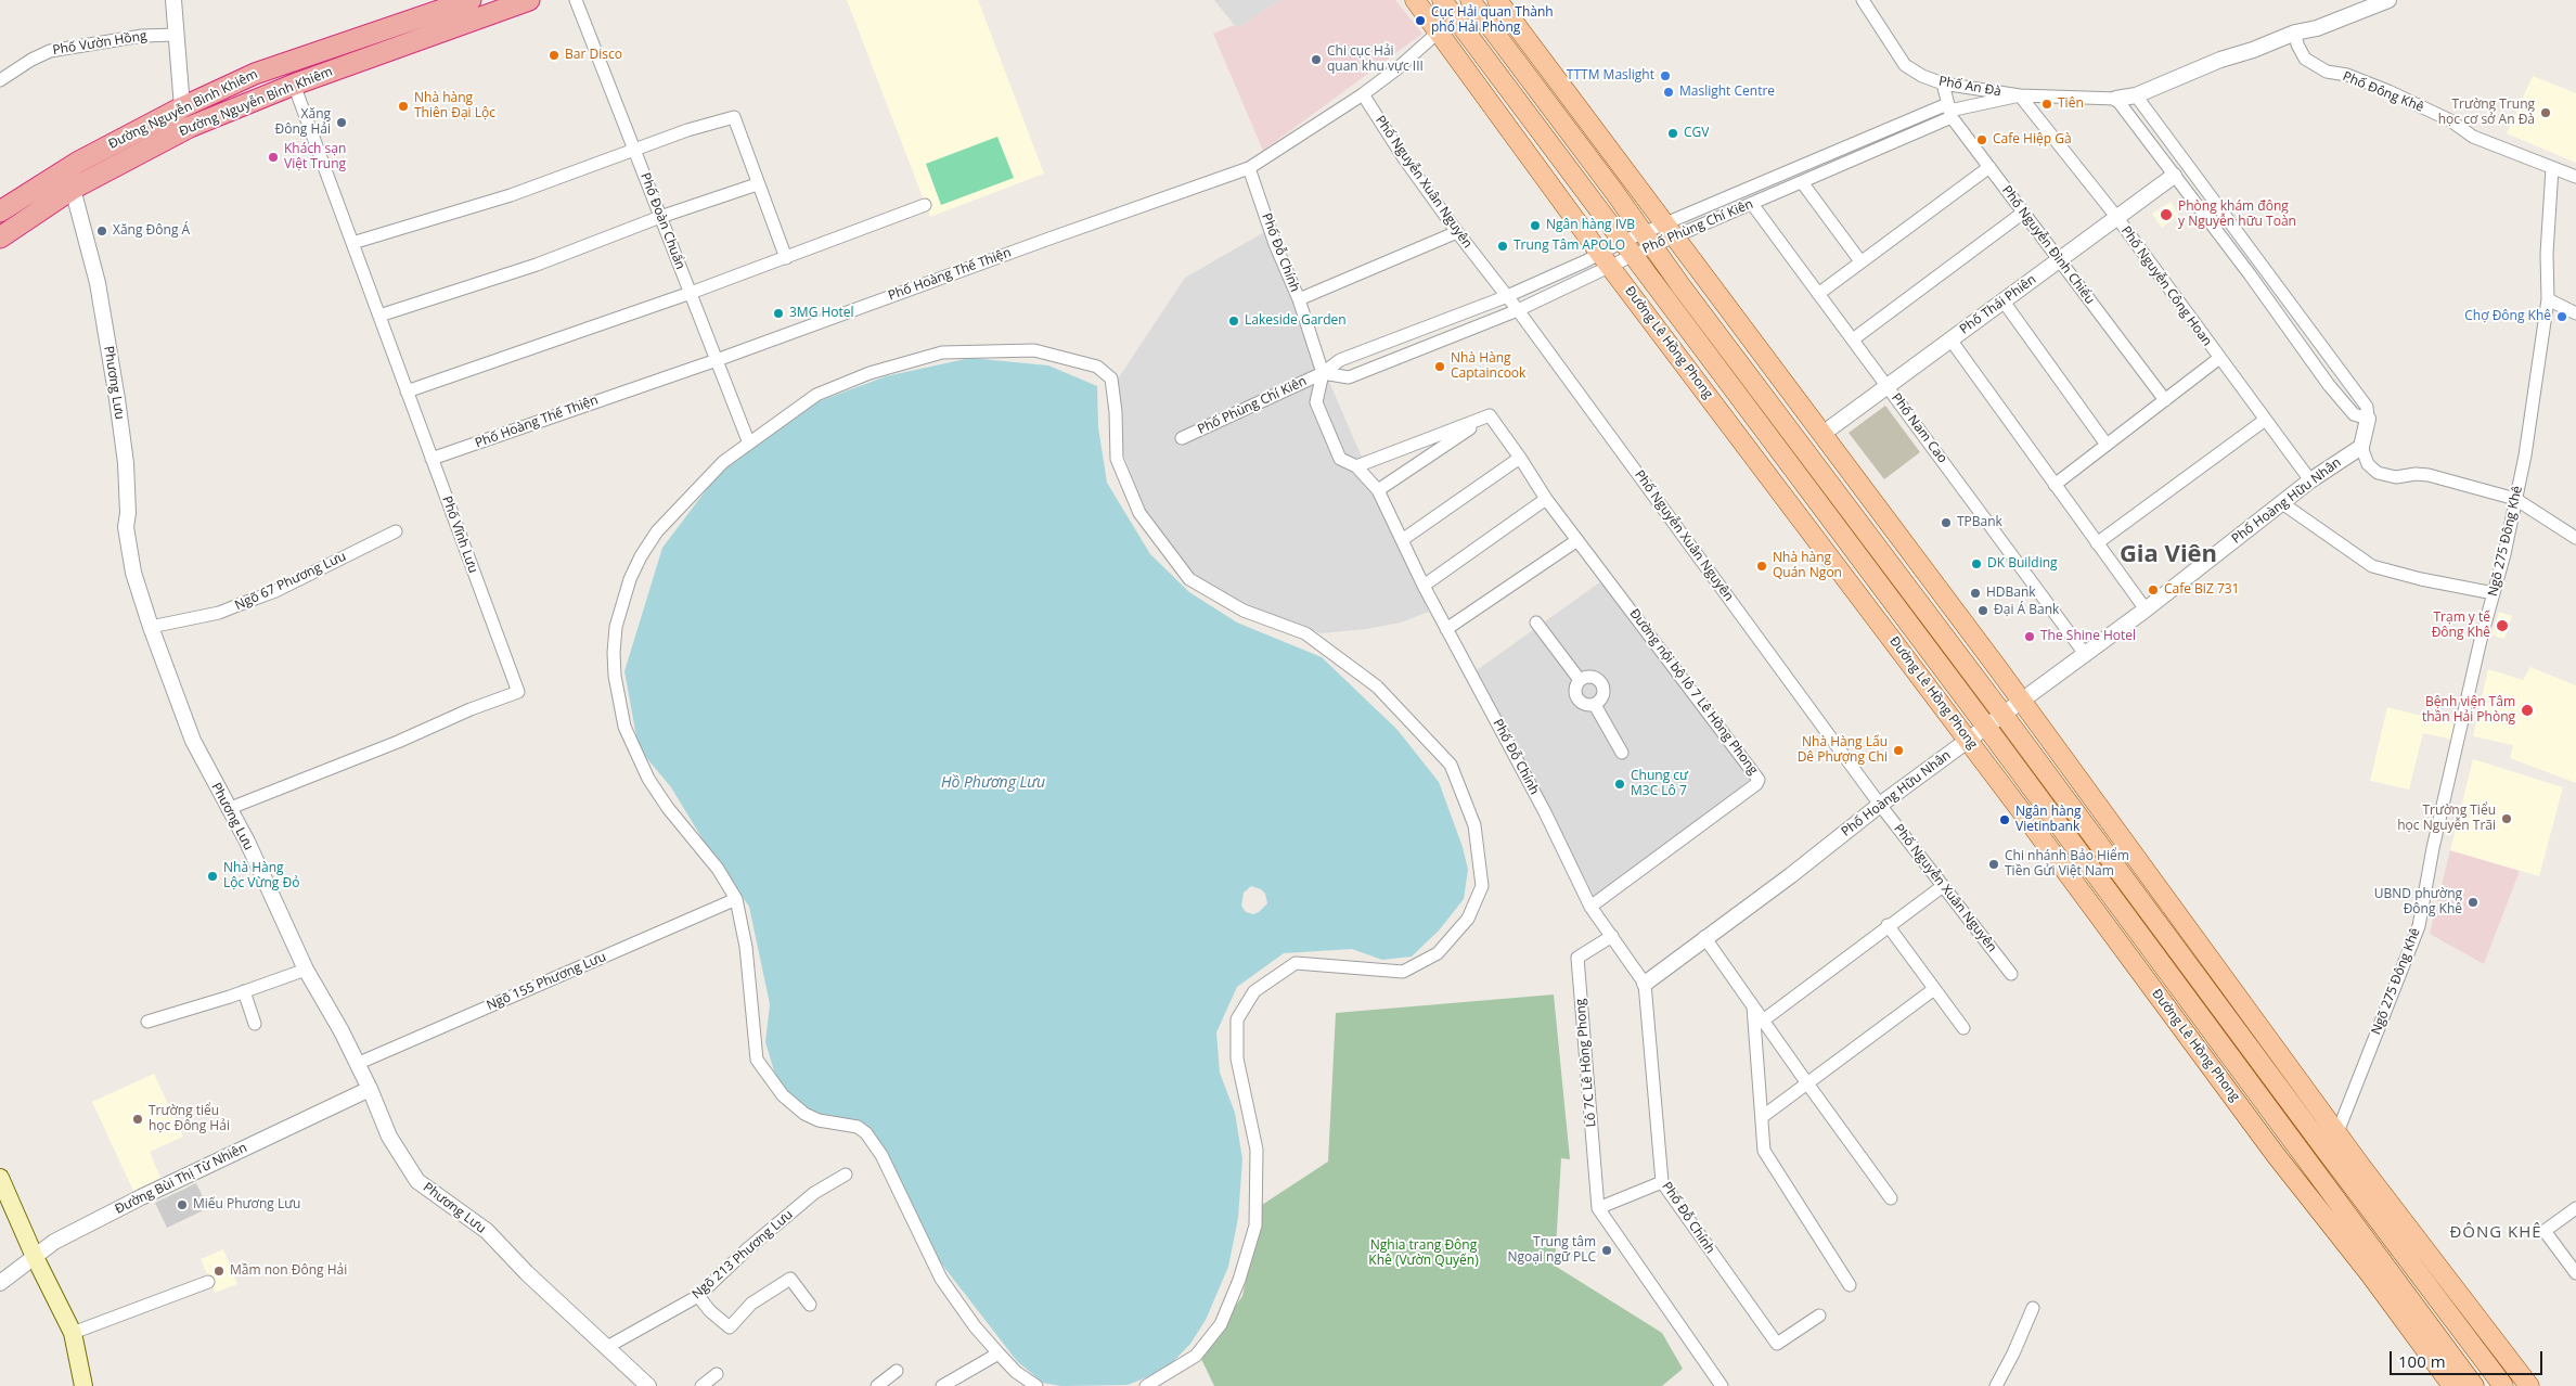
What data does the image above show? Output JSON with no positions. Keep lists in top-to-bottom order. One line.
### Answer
{"streets":{"highway":["Đường Nguyễn Bỉnh Khiêm","Đường Nguyễn Bình Khiêm"],"main road":["Đường Lê Hồng Phong"],"street":["Phố Vườn Hồng","Phố An Đà","Phố Đông Khê","Phố Nguyễn Xuân Nguyên","Phố Đoàn Chuẩn","Phố Phùng Chí Kiên","Phố Nguyễn Đình Chiểu","Phố Đỗ Chính","Phố Hoàng Thế Thiện","Phố Nguyễn Công Hoan","Phố Thái Phiên","Phương Lưu","Phố Nam Cao","Phố Hoàng Hữu Nhân","Phố Vĩnh Lưu","Ngõ 275 Đông Khê","Ngõ 67 Phương Lưu","Đường nội bộ lô 7 Lê Hồng Phong","Ngõ 155 Phương Lưu","Lô 7C Lê Hồng Phong","Đường Bùi Thị Từ Nhiên","Ngõ 213 Phương Lưu"]},"crossings":[["Phố An Đà","Phố Nguyễn Đình Chiểu"],["Phố An Đà","Phố Nguyễn Công Hoan"],["Phố Đông Khê","Ngõ 275 Đông Khê"],["Đường Nguyễn Bỉnh Khiêm","Phương Lưu"],["Đường Nguyễn Bỉnh Khiêm","Phố Vĩnh Lưu"],["Phố Nguyễn Xuân Nguyên","Phố Phùng Chí Kiên"],["Phố Nguyễn Xuân Nguyên","Phố Hoàng Thế Thiện"],["Phố Nguyễn Xuân Nguyên","Phố Hoàng Hữu Nhân"],["Phố Đoàn Chuẩn","Phố Hoàng Thế Thiện"],["Phố Phùng Chí Kiên","Phố Nguyễn Đình Chiểu"],["Phố Phùng Chí Kiên","Phố Đỗ Chính"],["Phố Phùng Chí Kiên","Đường Lê Hồng Phong"],["Phố Phùng Chí Kiên","Phố Nam Cao"],["Phố Nguyễn Đình Chiểu","Phố Thái Phiên"],["Phố Đỗ Chính","Phố Hoàng Thế Thiện"],["Phố Đỗ Chính","Phố Hoàng Hữu Nhân"],["Phố Đỗ Chính","Đường nội bộ lô 7 Lê Hồng Phong"],["Phố Đỗ Chính","Lô 7C Lê Hồng Phong"],["Phố Hoàng Thế Thiện","Đường Lê Hồng Phong"],["Phố Hoàng Thế Thiện","Phố Vĩnh Lưu"],["Phố Nguyễn Công Hoan","Phố Thái Phiên"],["Phố Nguyễn Công Hoan","Phố Hoàng Hữu Nhân"],["Phố Thái Phiên","Phố Nam Cao"],["Đường Lê Hồng Phong","Phố Hoàng Hữu Nhân"],["Phương Lưu","Phố Vĩnh Lưu"],["Phương Lưu","Ngõ 67 Phương Lưu"],["Phương Lưu","Ngõ 155 Phương Lưu"],["Phương Lưu","Đường Bùi Thị Từ Nhiên"],["Phương Lưu","Ngõ 213 Phương Lưu"],["Phố Nam Cao","Phố Hoàng Hữu Nhân"]],"districts":["Gia Viên","ĐÔNG KHÊ"],"water":["Hồ Phương Lưu"],"parks":["Nghia trang Đông Khê (Vườn Quyến)"],"places":["Cục Hải quan Thành phố Hải Phòng","Bar Disco","Chi cục Hải quan khu vực III","TTTM Maslight","Maslight Centre","Tiên","Nhà hàng Thiên Đại Lộc","Trường Trung học cơ sở An Đà","Xăng Đông Hải","CGV","Cafe Hiệp Gà","Khách sạn Việt Trung","Phòng khám đông y Nguyễn hữu Toàn","Ngân hàng IVB","Xăng Đông Á","Trung Tâm APOLO","3MG Hotel","Chợ Đông Khê","Lakeside Garden","Nhà Hàng Captaincook","TPBank","DK Building","Nhà hàng Quán Ngon","Cafe BiZ 731","HDBank","Đại Á Bank","Trạm y tế Đông Khê","The Shine Hotel","Bệnh viện Tâm thần Hải Phòng","Nhà Hàng Lẩu Dê Phượng Chi","Chung cư M3C Lô 7","Trường Tiểu học Nguyễn Trãi","Ngân hàng Vietinbank","Chi nhánh Bảo Hiểm Tiền Gửi Việt Nam","Nhà Hàng Lộc Vừng Đỏ","UBND phường Đông Khê","Trường tiểu học Đông Hải","Miếu Phương Lưu","Trung tâm Ngoại ngữ PLC","Mầm non Đông Hải"],"scale_bar":"100 m"}
